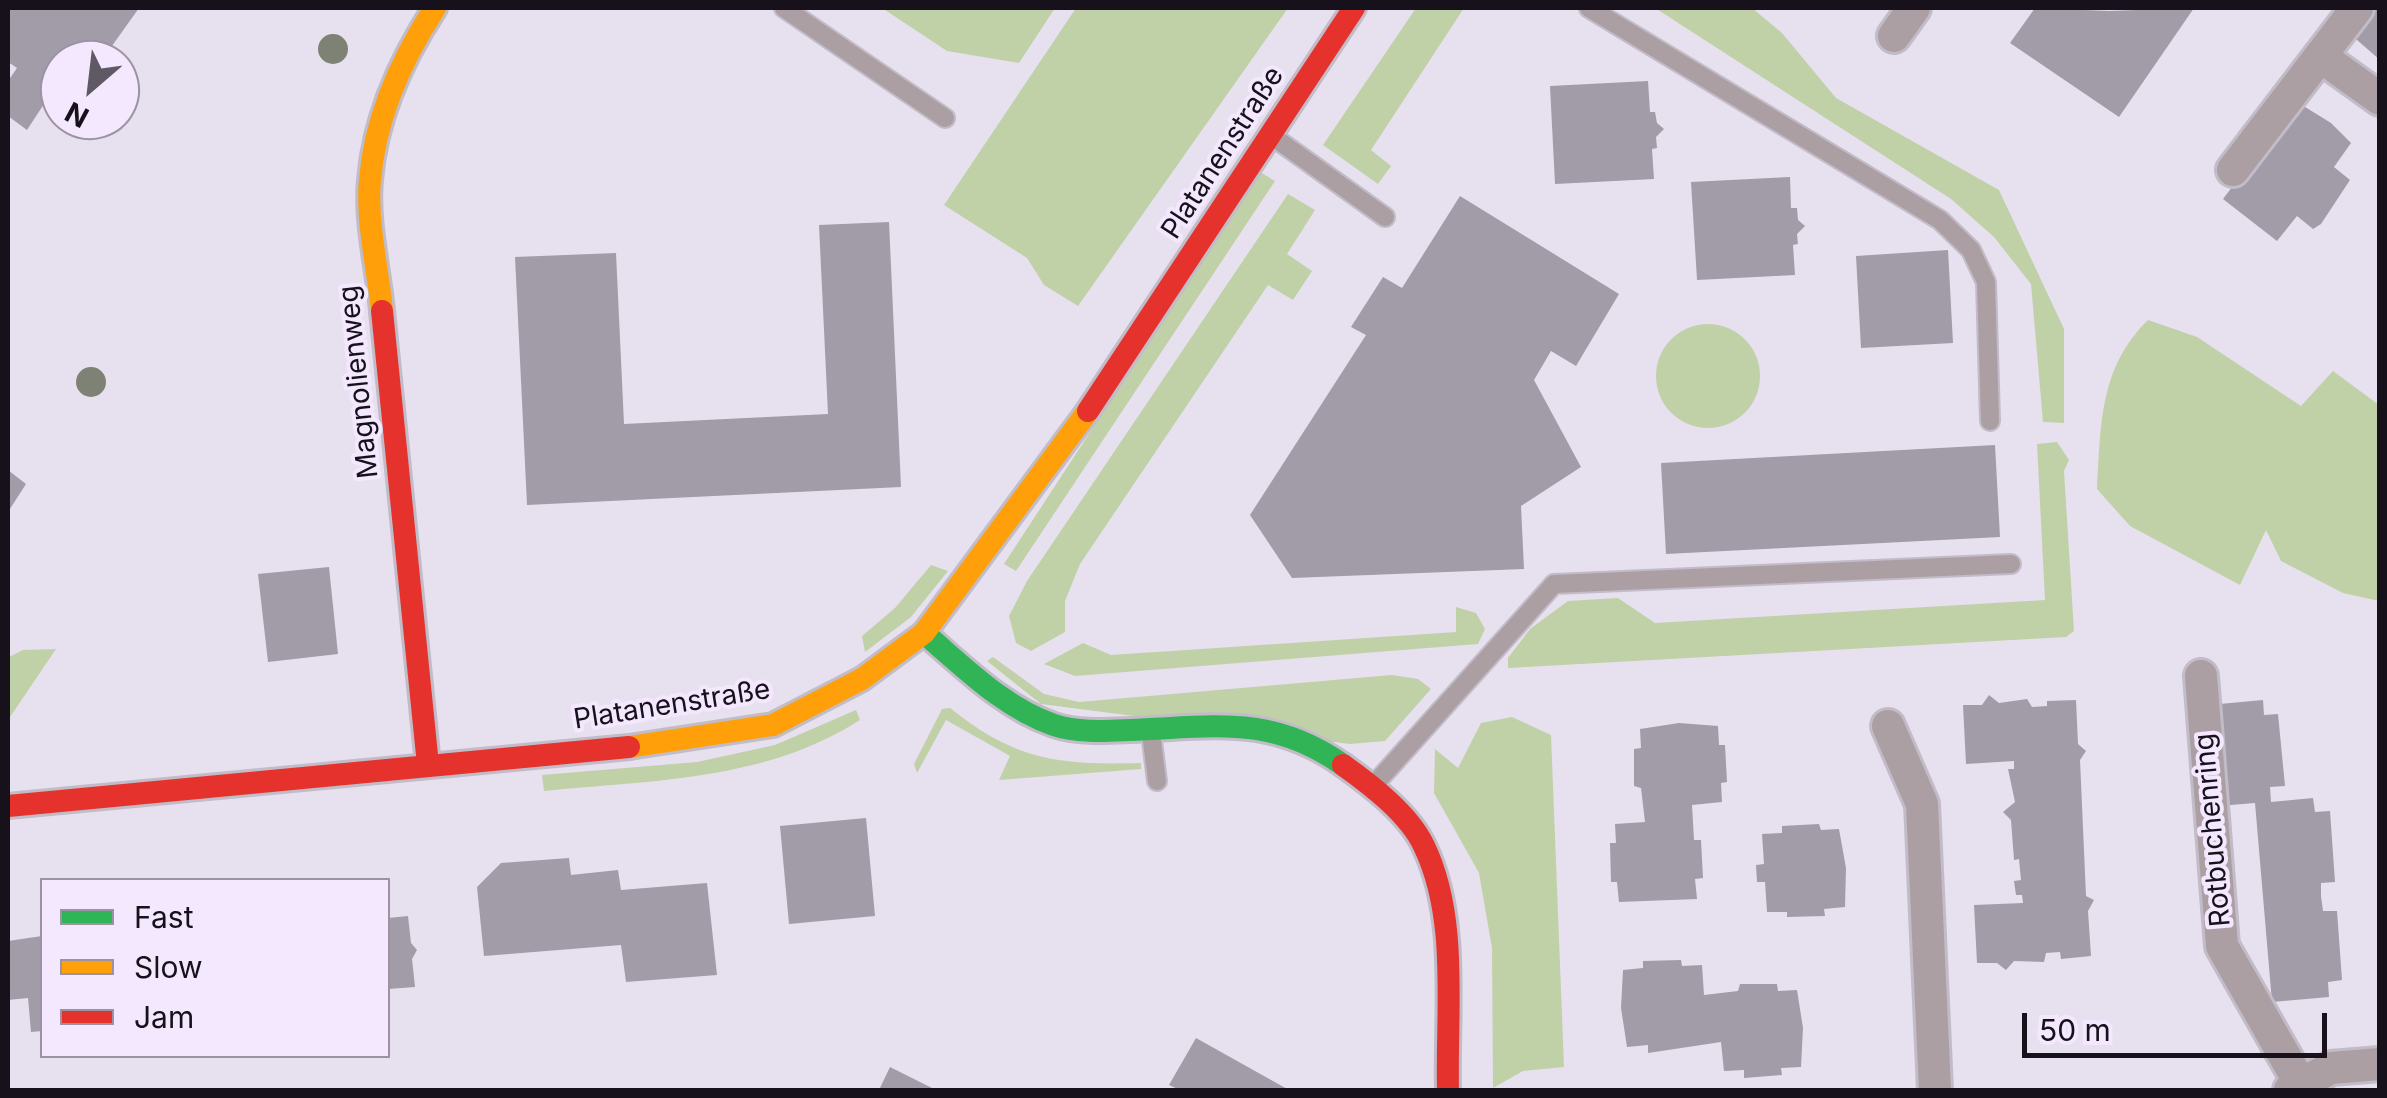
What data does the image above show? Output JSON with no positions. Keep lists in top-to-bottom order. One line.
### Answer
{"streets":{"street":["Platanenstraße","Magnolienweg","Rotbuchenring"]},"crossings":[["Platanenstraße","Magnolienweg"]],"legend":["Fast","Slow","Jam"],"scale_bar":"50 m","north":"bottom left"}
